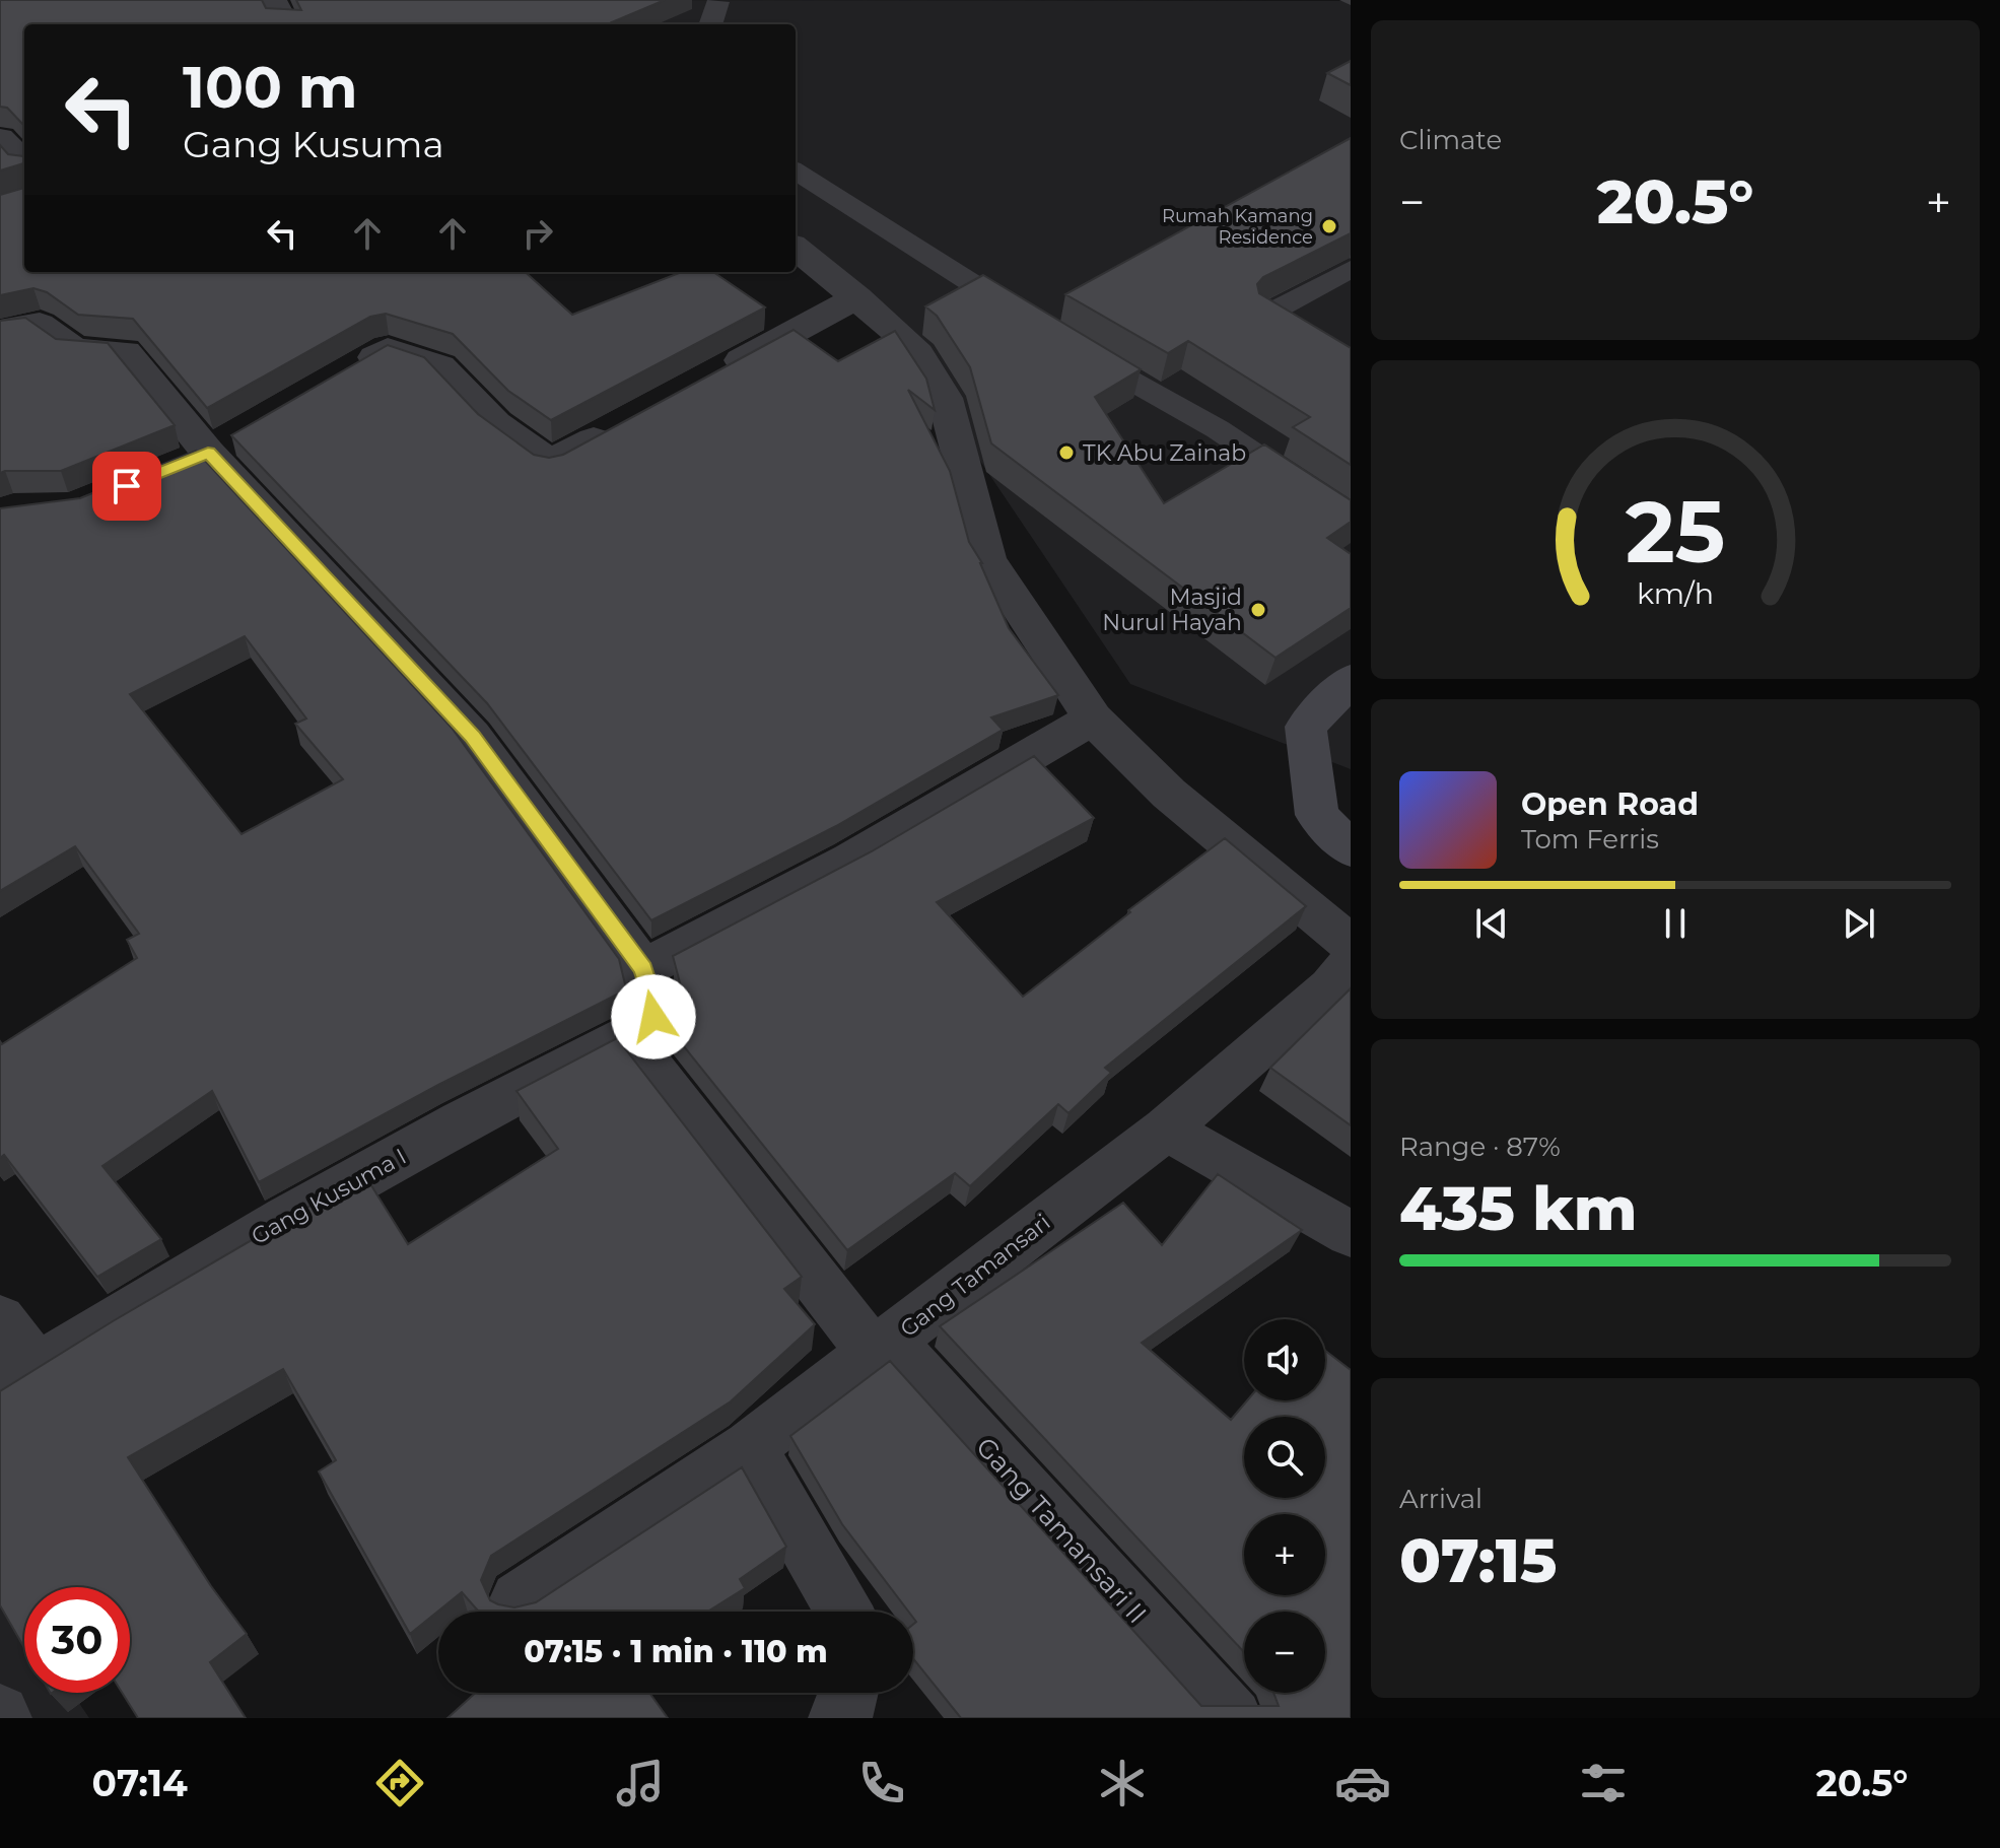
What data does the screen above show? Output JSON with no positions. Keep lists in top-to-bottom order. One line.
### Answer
{"streets":{"street":["Gang Kusuma I","Gang Tamansari","Gang Tamansari II"]},"crossings":[["Gang Kusuma I","Gang Tamansari II"],["Gang Tamansari","Gang Tamansari II"]],"places":["Rumah Kamang Residence","TK Abu Zainab","Masjid Nurul Hayah"],"page":{"tile":["Climate",["Range · 87%","435 km"],["Arrival","07:15"]],"turn":["100 m","Gang Kusuma"],"heat":["−","20.5°","+"],"song":["Open Road","Tom Ferris"],"map_buttons":["+","−"],"limit":"30","trip":"07:15 · 1 min · 110 m","tabs":["07:14","20.5°"],"gauge":["25","km/h"]}}
